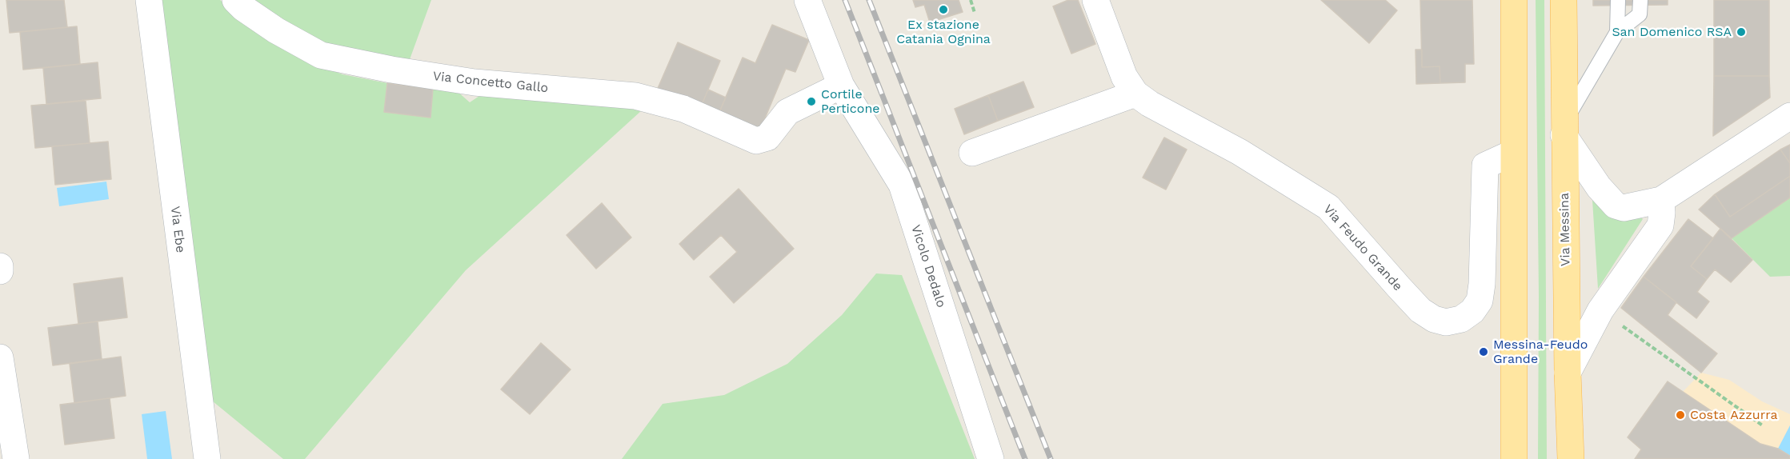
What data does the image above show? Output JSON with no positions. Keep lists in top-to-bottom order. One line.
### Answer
{"streets":{"main road":["Via Messina"],"street":["Via Concetto Gallo","Via Ebe","Via Feudo Grande","Vicolo Dedalo"]},"crossings":[["Via Concetto Gallo","Vicolo Dedalo"]],"places":["Ex stazione Catania Ognina","San Domenico RSA","Cortile Perticone","Messina-Feudo Grande","Costa Azzurra"]}
